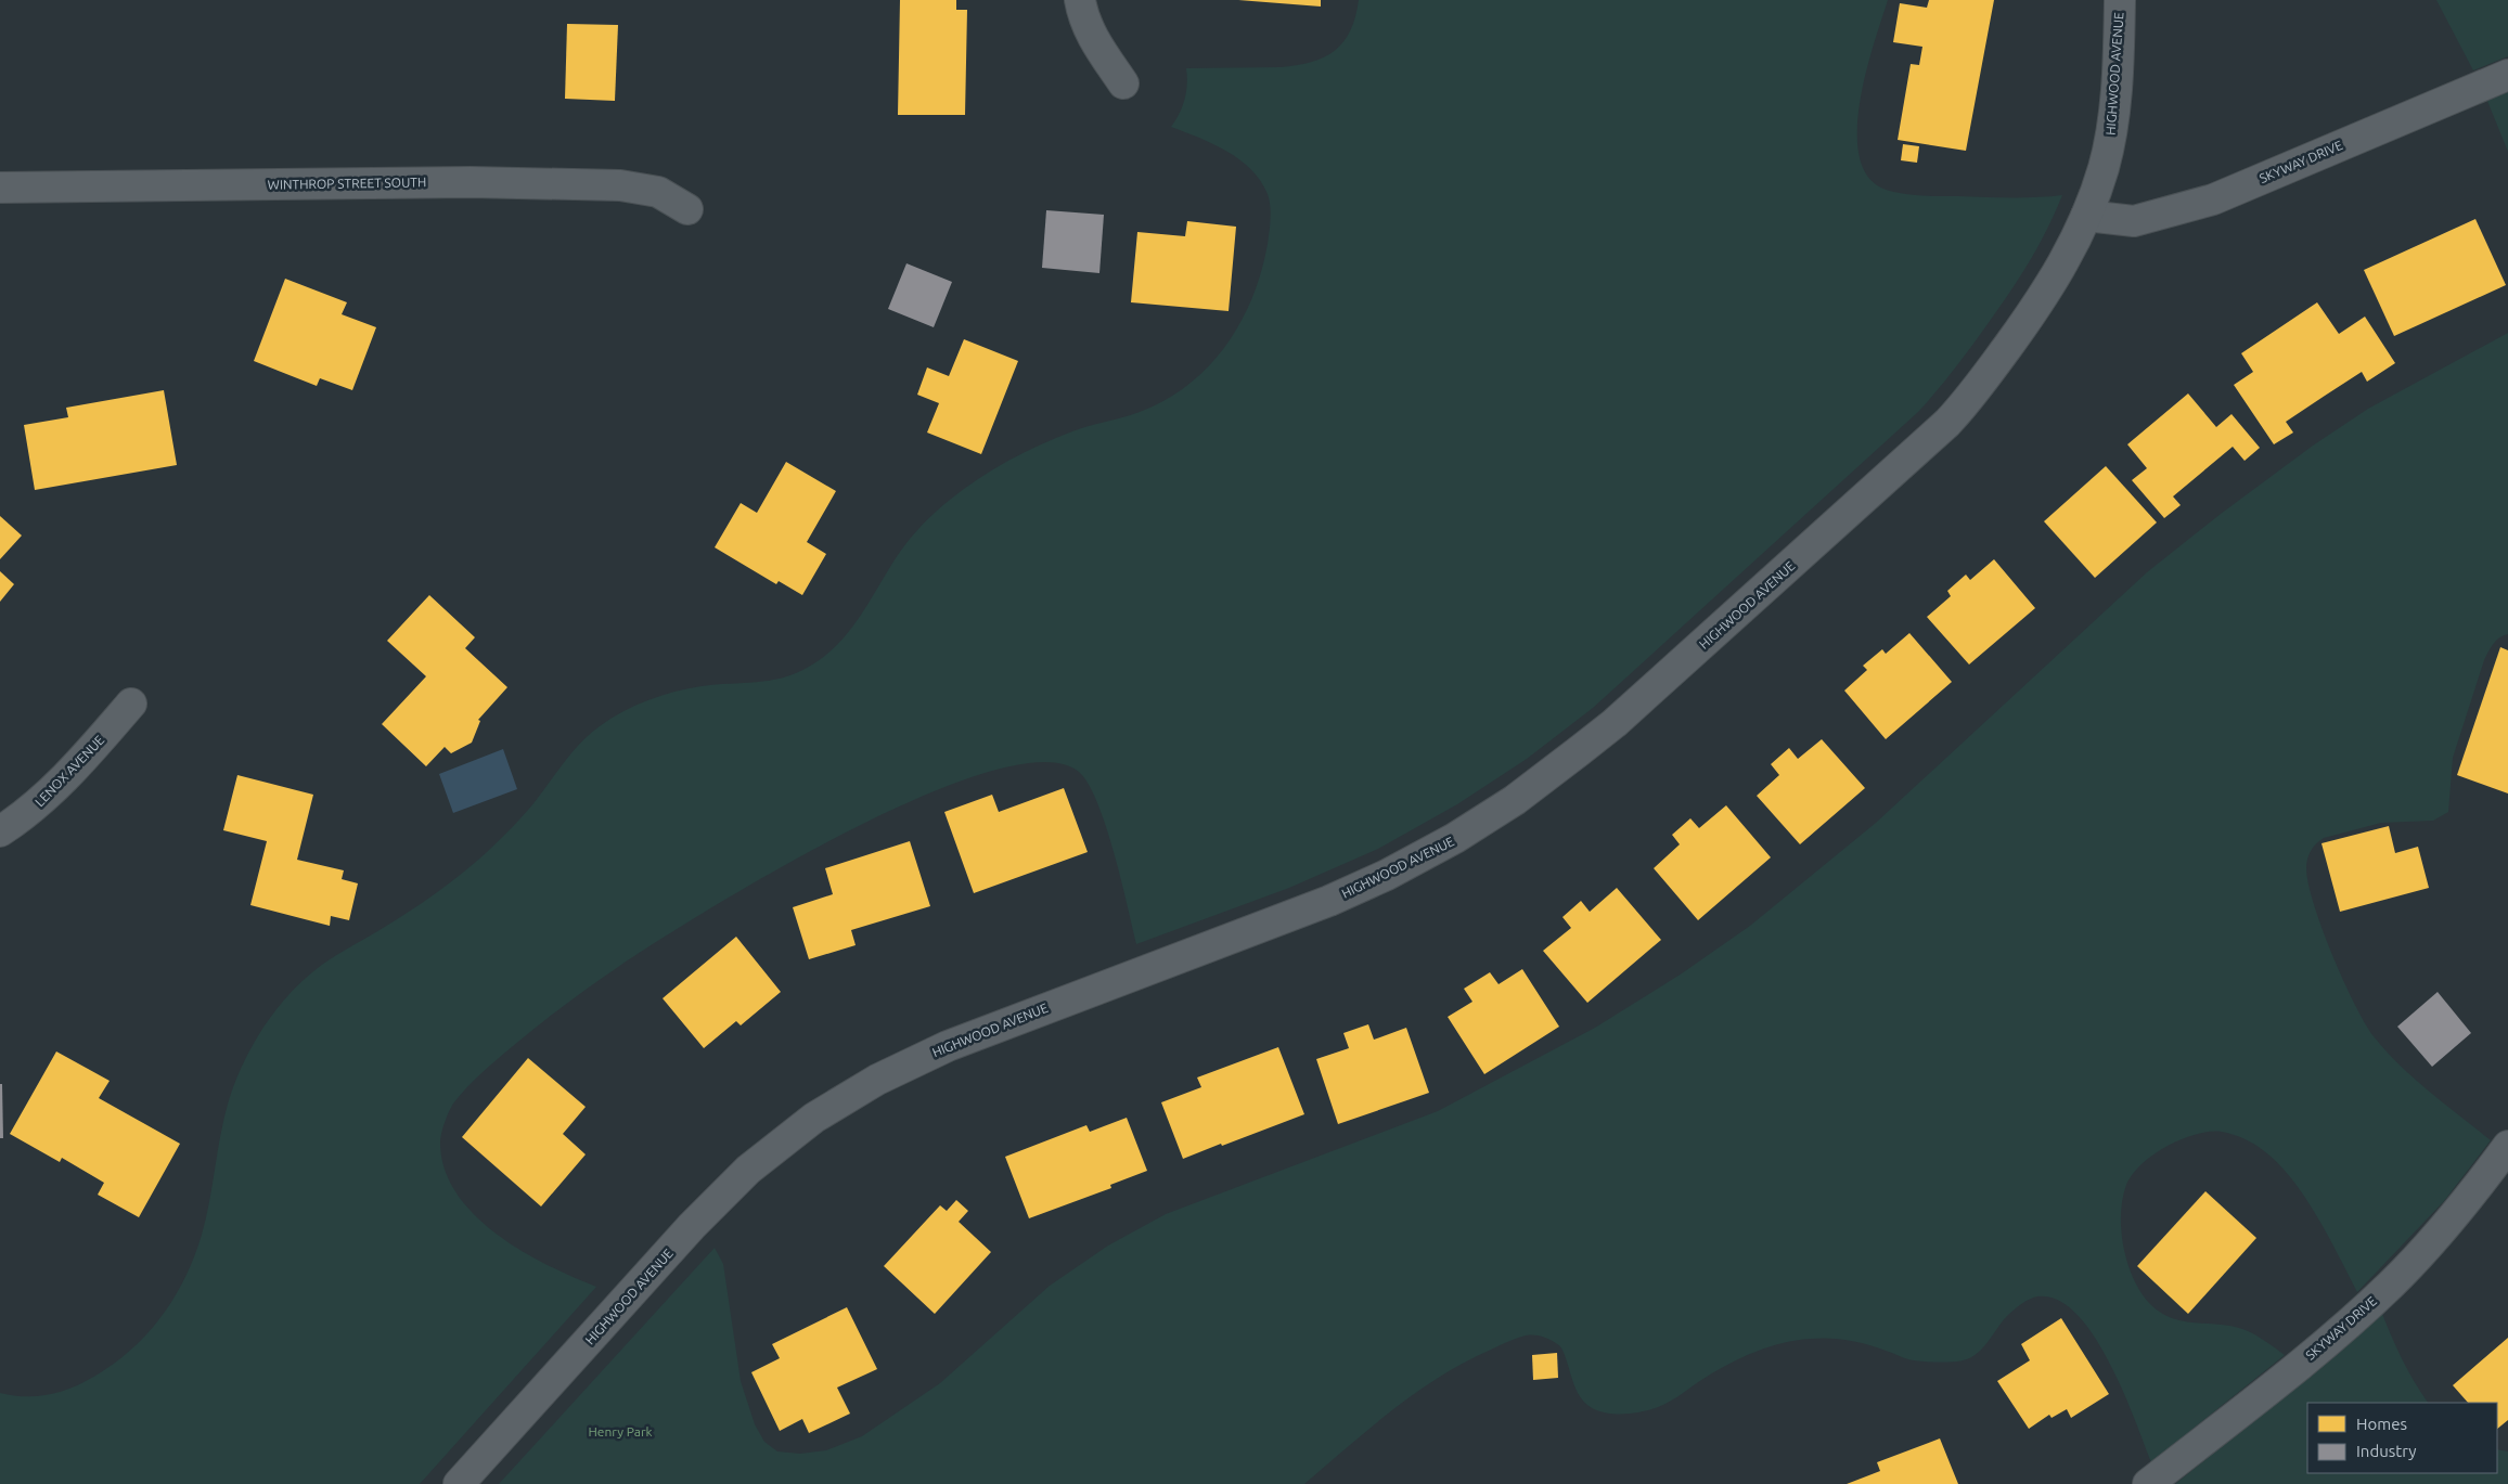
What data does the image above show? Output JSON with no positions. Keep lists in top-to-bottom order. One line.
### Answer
{"streets":{"street":["HIGHWOOD AVENUE","SKYWAY DRIVE","WINTHROP STREET SOUTH","LENOX AVENUE"]},"crossings":[["HIGHWOOD AVENUE","SKYWAY DRIVE"]],"parks":["Henry Park"],"legend":["Homes","Industry"]}
